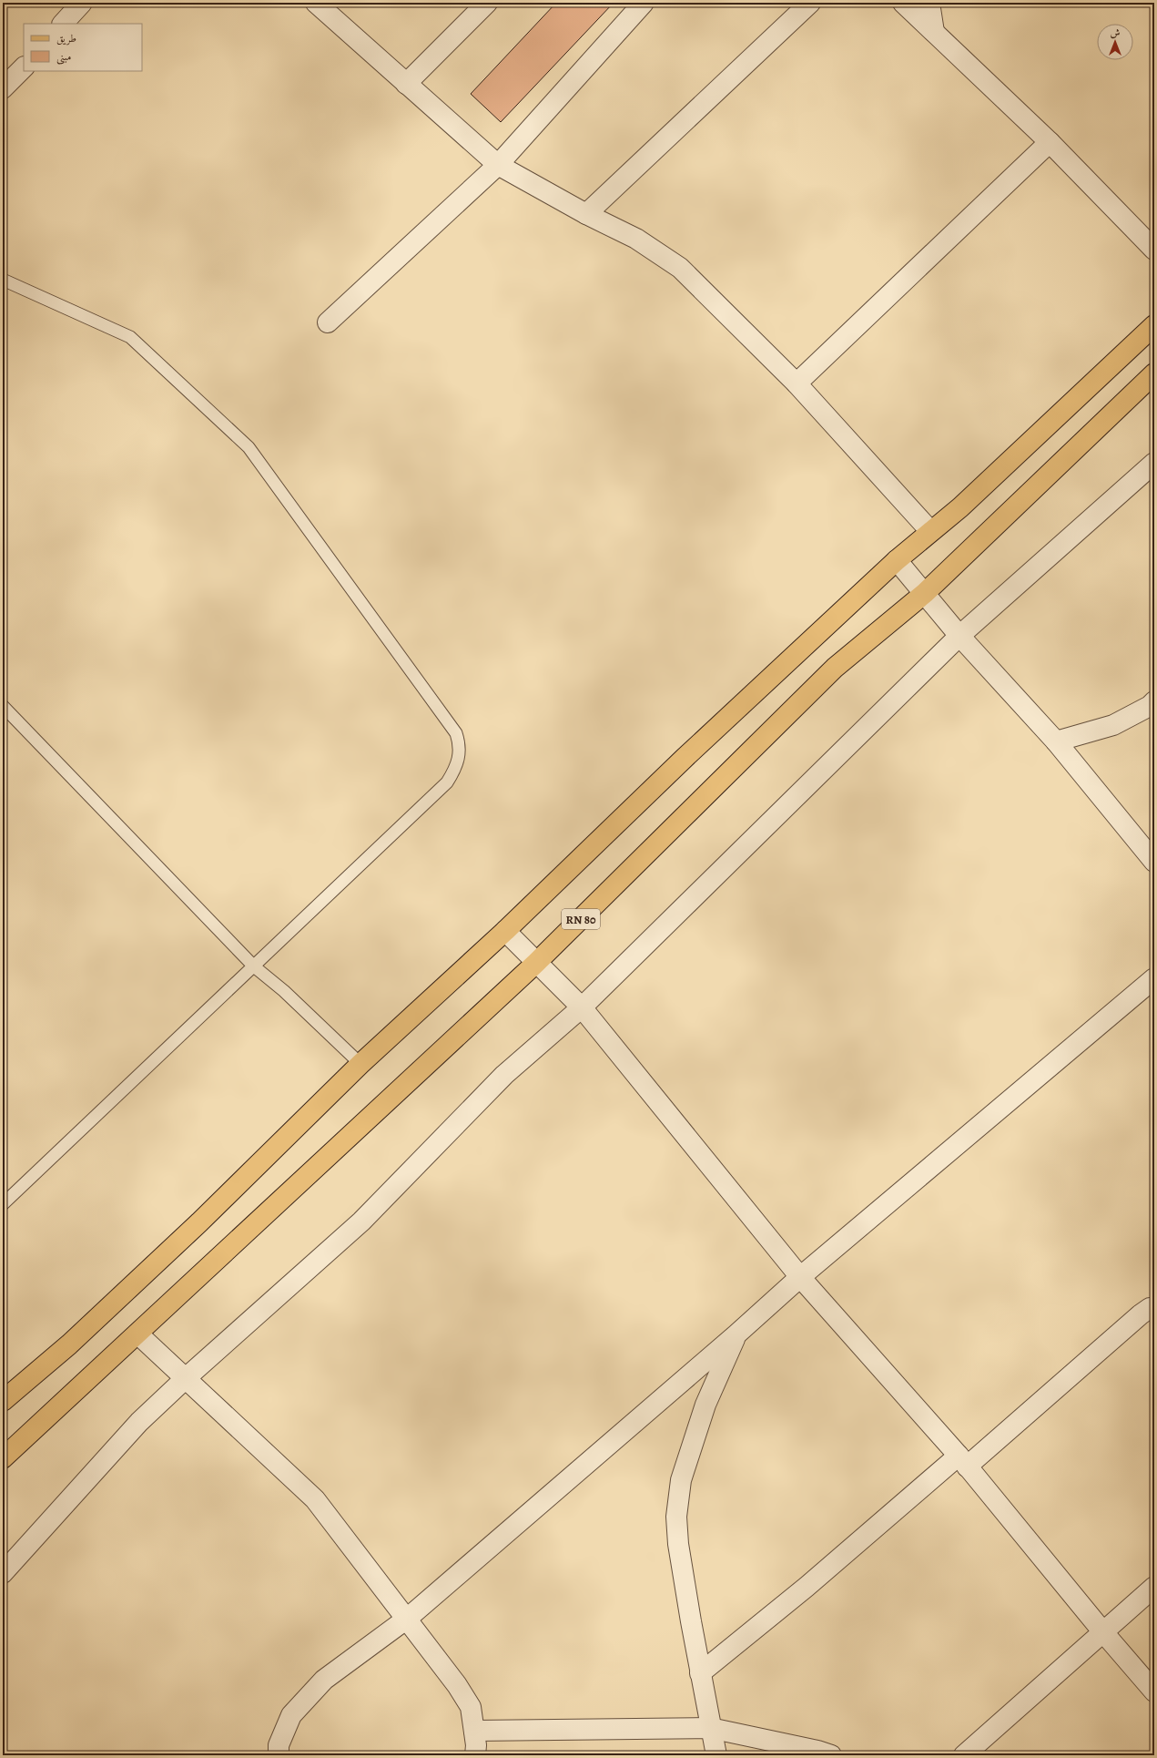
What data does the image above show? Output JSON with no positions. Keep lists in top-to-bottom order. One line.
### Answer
{"streets":{"main road":["RN 80"]},"legend":["طريق","مبنى"],"north":"top"}
